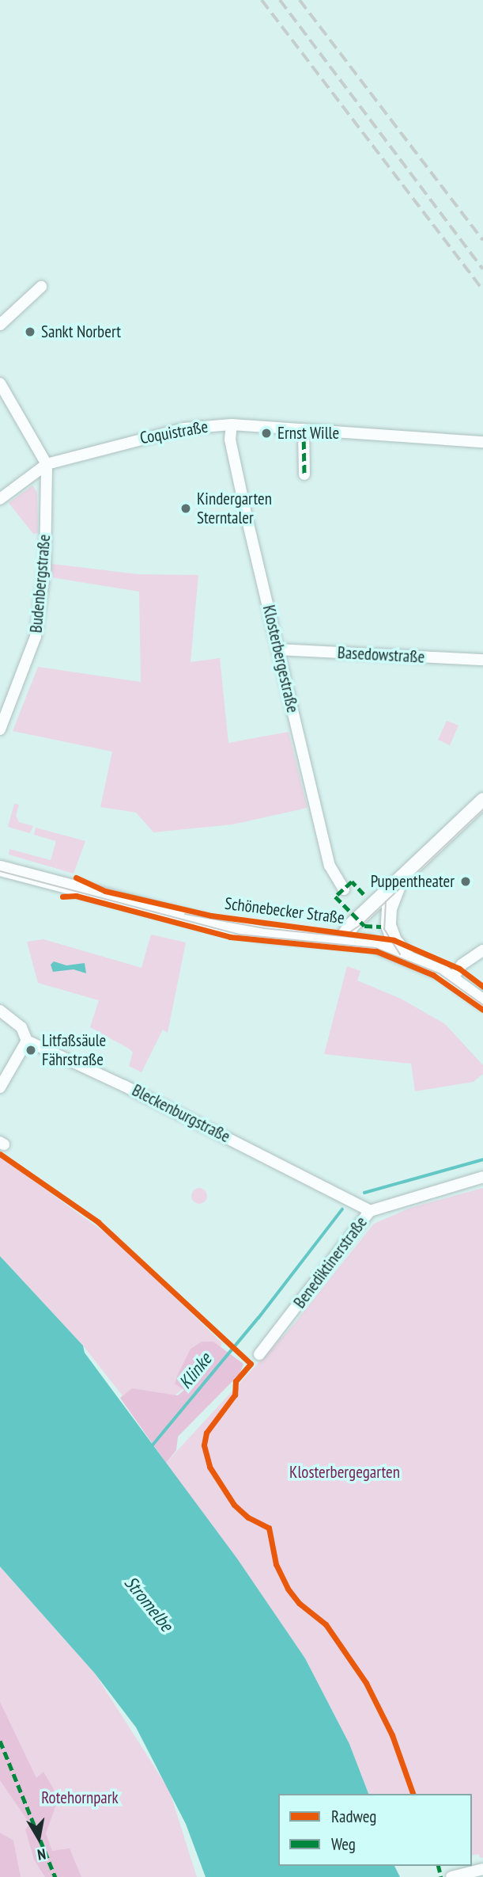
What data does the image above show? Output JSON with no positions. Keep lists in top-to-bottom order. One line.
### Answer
{"streets":{"main road":["Schönebecker Straße"],"street":["Coquistraße","Budenbergstraße","Basedowstraße","Klosterbergestraße","Bleckenburgstraße","Benediktinerstraße"]},"crossings":[["Coquistraße","Budenbergstraße"],["Coquistraße","Klosterbergestraße"],["Basedowstraße","Klosterbergestraße"],["Bleckenburgstraße","Benediktinerstraße"]],"water":["Klinke","Stromelbe"],"parks":["Klosterbergegarten","Rotehornpark"],"places":["Sankt Norbert","Ernst Wille","Kindergarten Sterntaler","Puppentheater","Litfaßsäule Fährstraße"],"legend":["Radweg","Weg"],"north":"bottom"}
